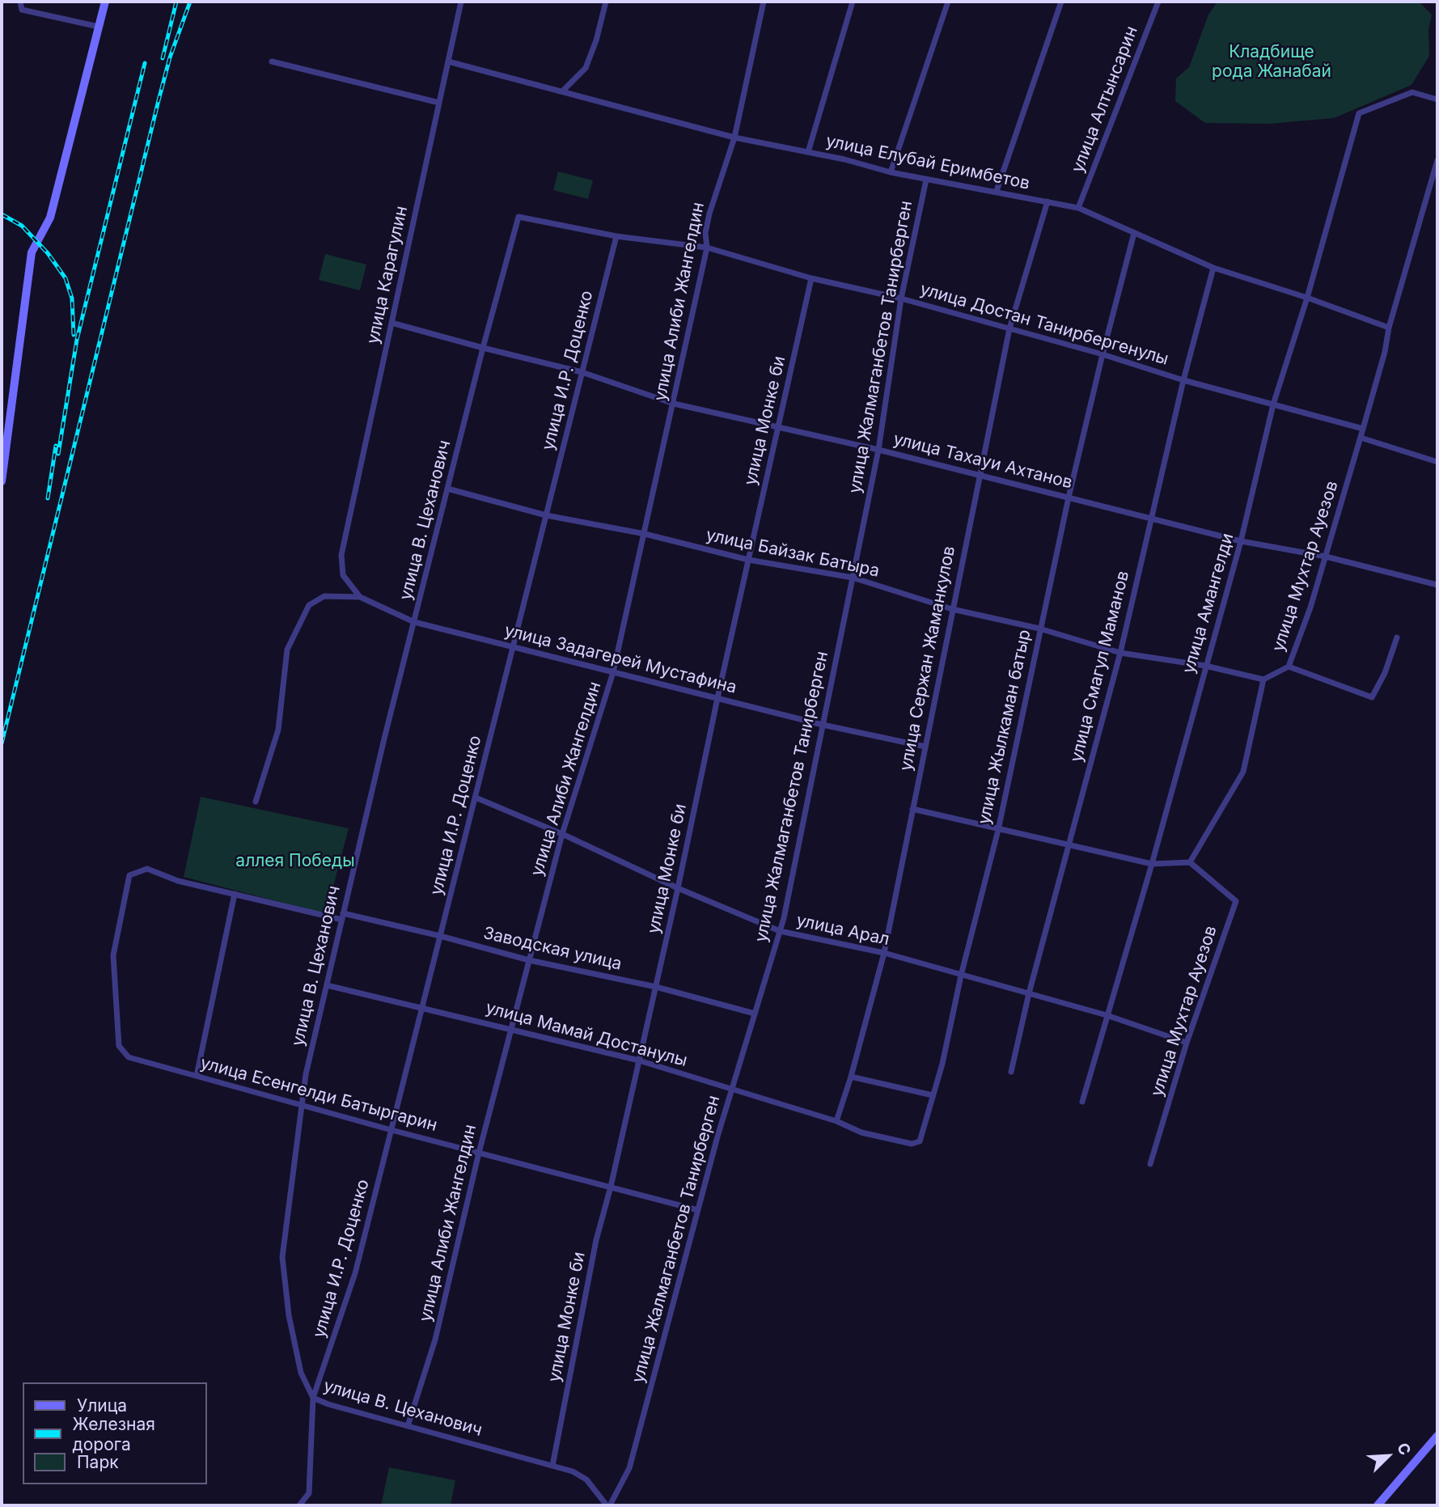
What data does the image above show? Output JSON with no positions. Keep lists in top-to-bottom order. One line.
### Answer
{"streets":{"street":["улица Алтынсарин","улица Елубай Еримбетов","улица Карагулин","улица Алиби Жангелдин","улица Достан Танирбергенулы","улица Жалмаганбетов Танирберген","улица И.Р. Доценко","улица Монке би","улица Тахауи Ахтанов","улица В. Цеханович","улица Байзак Батыра","улица Мухтар Ауезов","улица Амангелди","улица Сержан Жаманкулов","улица Задагерей Мустафина","улица Смагул Маманов","улица Жылкаман батыр","улица Арал","Заводская улица","улица Мамай Достанулы","улица Есенгелди Батыргарин"]},"crossings":[["улица Алтынсарин","улица Елубай Еримбетов"],["улица Елубай Еримбетов","улица Карагулин"],["улица Елубай Еримбетов","улица Алиби Жангелдин"],["улица Елубай Еримбетов","улица Жалмаганбетов Танирберген"],["улица Елубай Еримбетов","улица Мухтар Ауезов"],["улица Елубай Еримбетов","улица Амангелди"],["улица Елубай Еримбетов","улица Сержан Жаманкулов"],["улица Елубай Еримбетов","улица Смагул Маманов"],["улица Елубай Еримбетов","улица Жылкаман батыр"],["улица Карагулин","улица Тахауи Ахтанов"],["улица Карагулин","улица Задагерей Мустафина"],["улица Алиби Жангелдин","улица Достан Танирбергенулы"],["улица Алиби Жангелдин","улица Тахауи Ахтанов"],["улица Алиби Жангелдин","улица В. Цеханович"],["улица Алиби Жангелдин","улица Байзак Батыра"],["улица Алиби Жангелдин","улица Задагерей Мустафина"],["улица Алиби Жангелдин","улица Арал"],["улица Алиби Жангелдин","Заводская улица"],["улица Алиби Жангелдин","улица Мамай Достанулы"],["улица Алиби Жангелдин","улица Есенгелди Батыргарин"],["улица Достан Танирбергенулы","улица Жалмаганбетов Танирберген"],["улица Достан Танирбергенулы","улица И.Р. Доценко"],["улица Достан Танирбергенулы","улица Монке би"],["улица Достан Танирбергенулы","улица В. Цеханович"],["улица Достан Танирбергенулы","улица Мухтар Ауезов"],["улица Достан Танирбергенулы","улица Амангелди"],["улица Достан Танирбергенулы","улица Сержан Жаманкулов"],["улица Достан Танирбергенулы","улица Смагул Маманов"],["улица Достан Танирбергенулы","улица Жылкаман батыр"],["улица Жалмаганбетов Танирберген","улица Тахауи Ахтанов"],["улица Жалмаганбетов Танирберген","улица В. Цеханович"],["улица Жалмаганбетов Танирберген","улица Байзак Батыра"],["улица Жалмаганбетов Танирберген","улица Задагерей Мустафина"],["улица Жалмаганбетов Танирберген","улица Арал"],["улица Жалмаганбетов Танирберген","Заводская улица"],["улица Жалмаганбетов Танирберген","улица Мамай Достанулы"],["улица Жалмаганбетов Танирберген","улица Есенгелди Батыргарин"],["улица И.Р. Доценко","улица Тахауи Ахтанов"],["улица И.Р. Доценко","улица В. Цеханович"],["улица И.Р. Доценко","улица Байзак Батыра"],["улица И.Р. Доценко","улица Задагерей Мустафина"],["улица И.Р. Доценко","улица Арал"],["улица И.Р. Доценко","Заводская улица"],["улица И.Р. Доценко","улица Мамай Достанулы"],["улица И.Р. Доценко","улица Есенгелди Батыргарин"],["улица Монке би","улица Тахауи Ахтанов"],["улица Монке би","улица В. Цеханович"],["улица Монке би","улица Байзак Батыра"],["улица Монке би","улица Задагерей Мустафина"],["улица Монке би","улица Арал"],["улица Монке би","Заводская улица"],["улица Монке би","улица Мамай Достанулы"],["улица Монке би","улица Есенгелди Батыргарин"],["улица Тахауи Ахтанов","улица В. Цеханович"],["улица Тахауи Ахтанов","улица Мухтар Ауезов"],["улица Тахауи Ахтанов","улица Амангелди"],["улица Тахауи Ахтанов","улица Сержан Жаманкулов"],["улица Тахауи Ахтанов","улица Смагул Маманов"],["улица Тахауи Ахтанов","улица Жылкаман батыр"],["улица В. Цеханович","улица Байзак Батыра"],["улица В. Цеханович","улица Задагерей Мустафина"],["улица В. Цеханович","Заводская улица"],["улица В. Цеханович","улица Мамай Достанулы"],["улица В. Цеханович","улица Есенгелди Батыргарин"],["улица Байзак Батыра","улица Мухтар Ауезов"],["улица Байзак Батыра","улица Амангелди"],["улица Байзак Батыра","улица Сержан Жаманкулов"],["улица Байзак Батыра","улица Смагул Маманов"],["улица Байзак Батыра","улица Жылкаман батыр"],["улица Мухтар Ауезов","улица Арал"],["улица Амангелди","улица Арал"],["улица Сержан Жаманкулов","улица Задагерей Мустафина"],["улица Сержан Жаманкулов","улица Жылкаман батыр"],["улица Сержан Жаманкулов","улица Арал"],["улица Сержан Жаманкулов","улица Мамай Достанулы"],["улица Смагул Маманов","улица Арал"],["улица Жылкаман батыр","улица Арал"],["улица Жылкаман батыр","улица Мамай Достанулы"],["Заводская улица","улица Есенгелди Батыргарин"]],"parks":["Кладбище рода Жанабай","аллея Победы"],"legend":["Улица","Железная дорога","Парк"],"north":"top right"}
